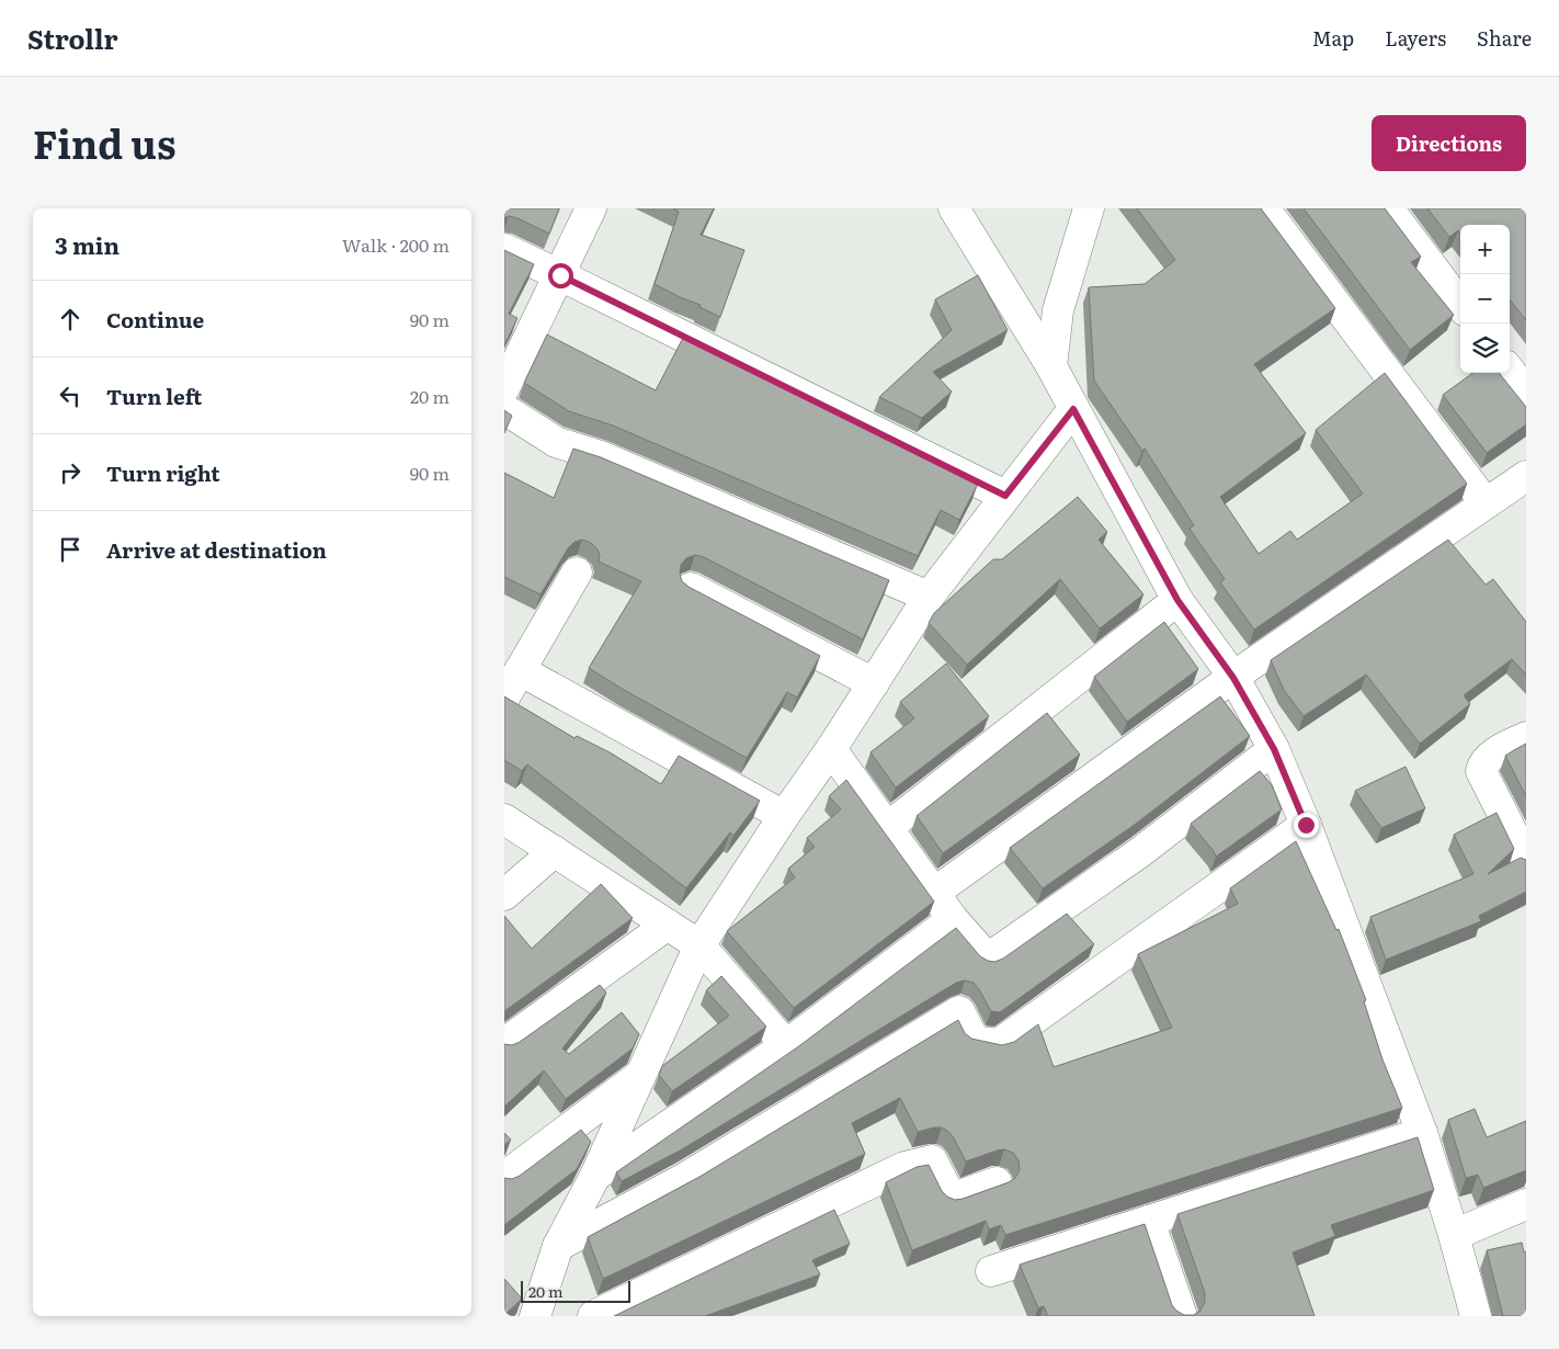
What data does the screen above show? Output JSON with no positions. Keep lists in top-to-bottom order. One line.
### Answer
{"scale_bar":"20 m","page":{"header":"Strollr","nav":["Map","Layers","Share"],"title":"Find us","buttons":"Directions","heading":["3 min","Walk · 200 m"],"map_buttons":["+","−"],"list":[["Continue","90 m"],["Turn left","20 m"],["Turn right","90 m"],"Arrive at destination"],"scale":"20 m"}}
